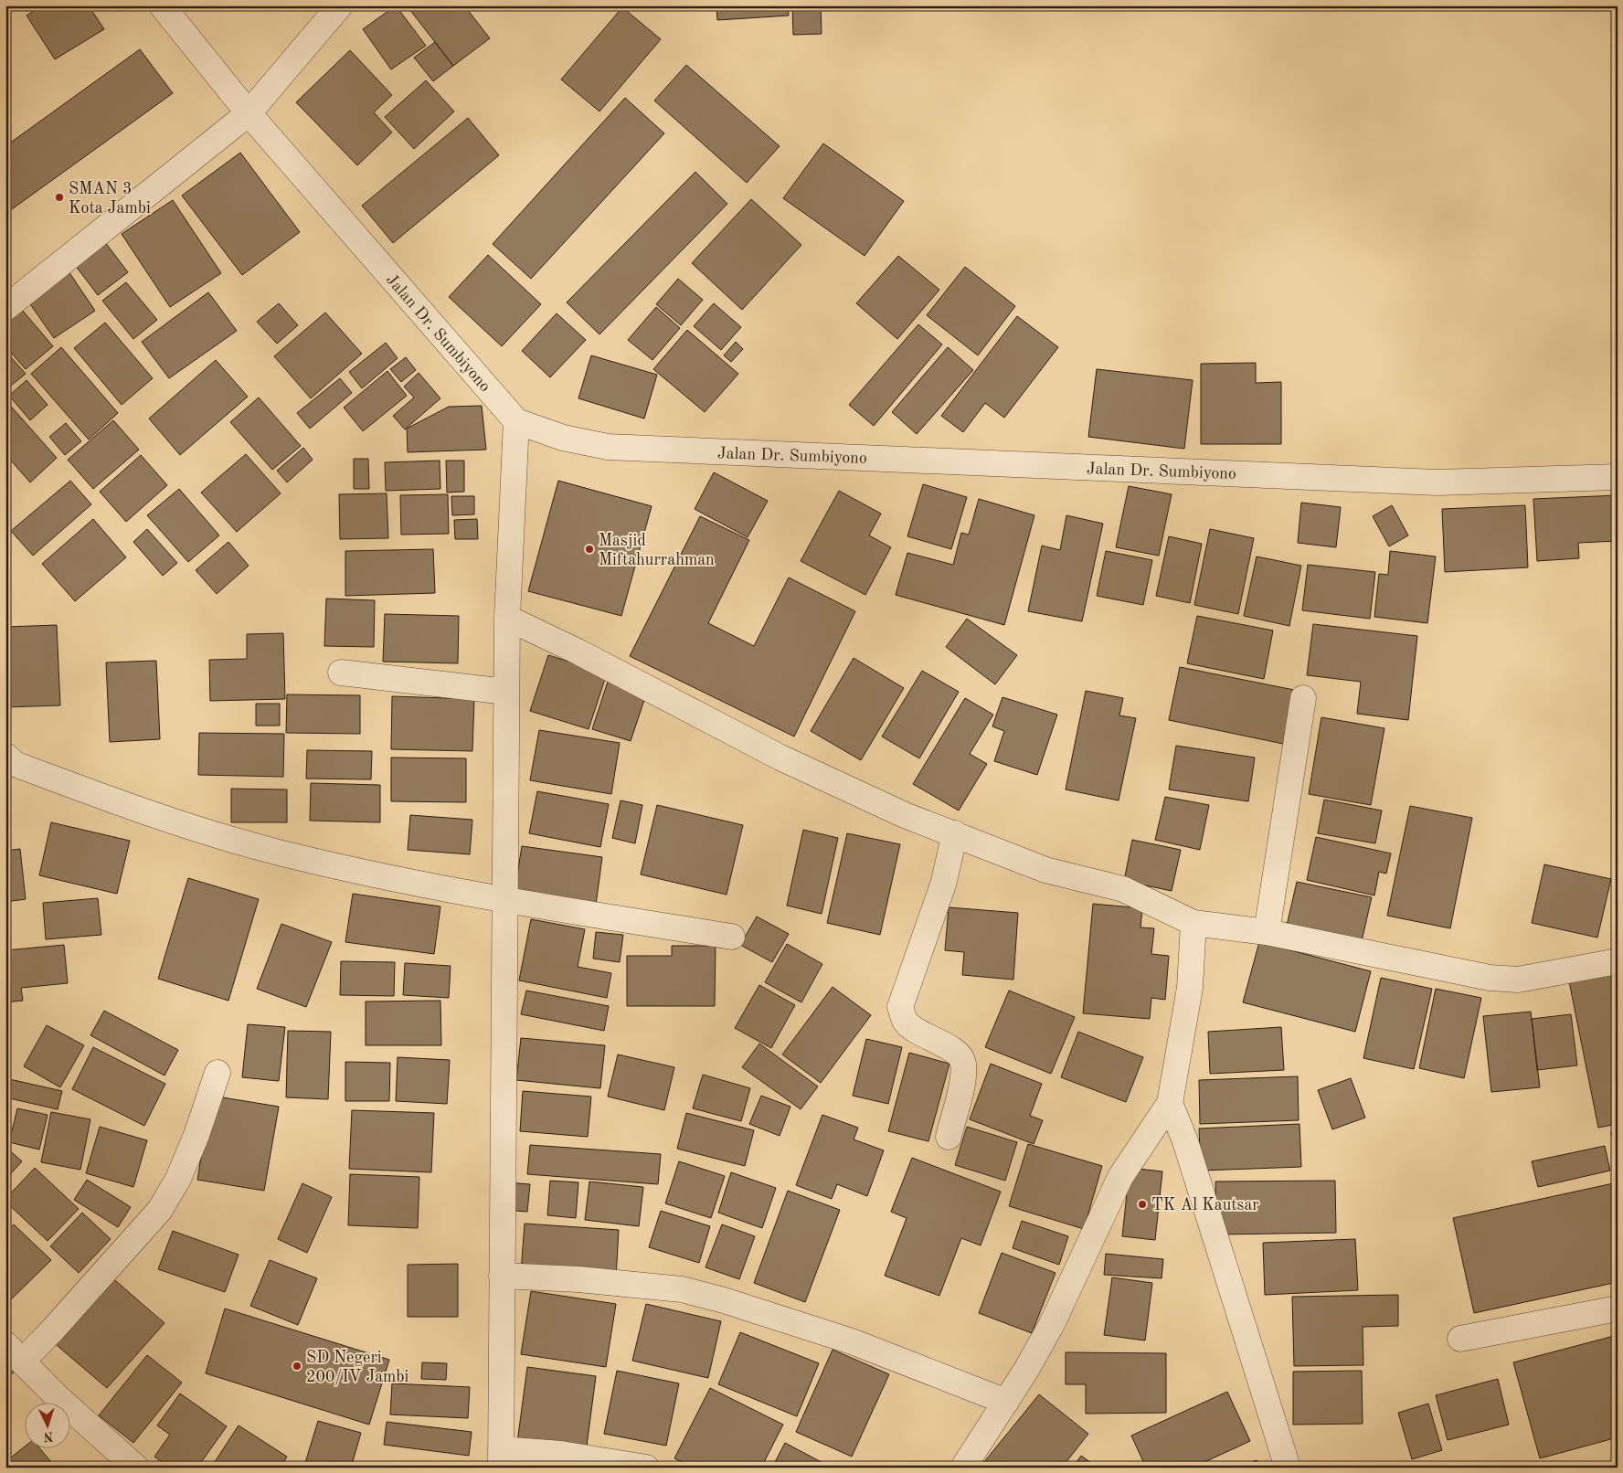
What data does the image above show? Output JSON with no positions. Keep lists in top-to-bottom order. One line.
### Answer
{"streets":{"street":["Jalan Dr. Sumbiyono"]},"places":["SMAN 3 Kota Jambi","Masjid Miftahurrahman","TK Al Kautsar","SD Negeri 200/IV Jambi"],"north":"bottom"}
